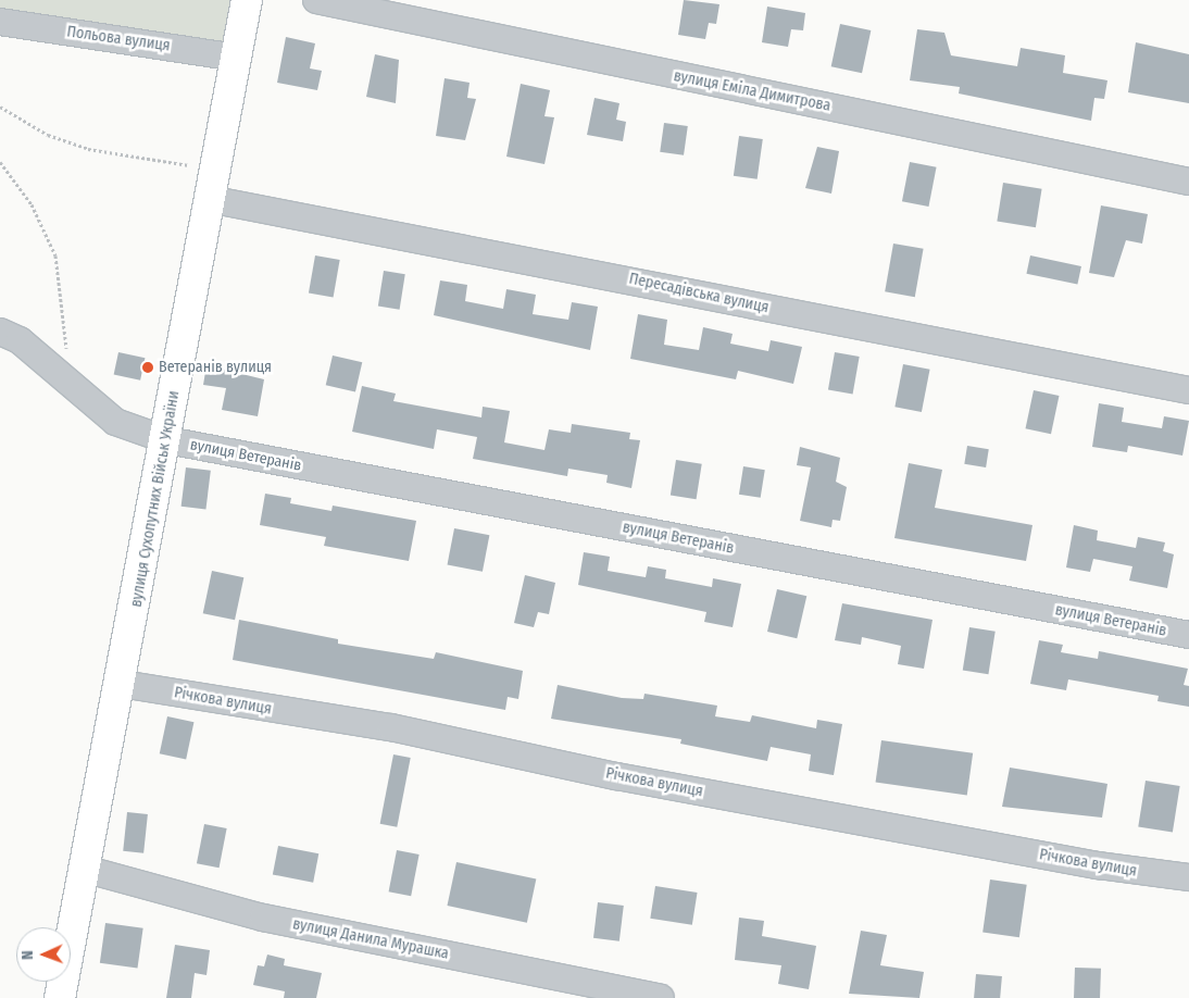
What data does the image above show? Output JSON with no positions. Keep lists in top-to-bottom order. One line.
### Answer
{"streets":{"street":["Польова вулиця","вулиця Еміла Димитрова","Пересадівська вулиця","вулиця Ветеранів","вулиця Сухопутних Військ України","Річкова вулиця","вулиця Данила Мурашка"]},"crossings":[["Польова вулиця","вулиця Сухопутних Військ України"],["Пересадівська вулиця","вулиця Сухопутних Військ України"],["вулиця Ветеранів","вулиця Сухопутних Військ України"],["вулиця Сухопутних Військ України","Річкова вулиця"],["вулиця Сухопутних Військ України","вулиця Данила Мурашка"]],"places":["Ветеранів вулиця"],"north":"left"}
